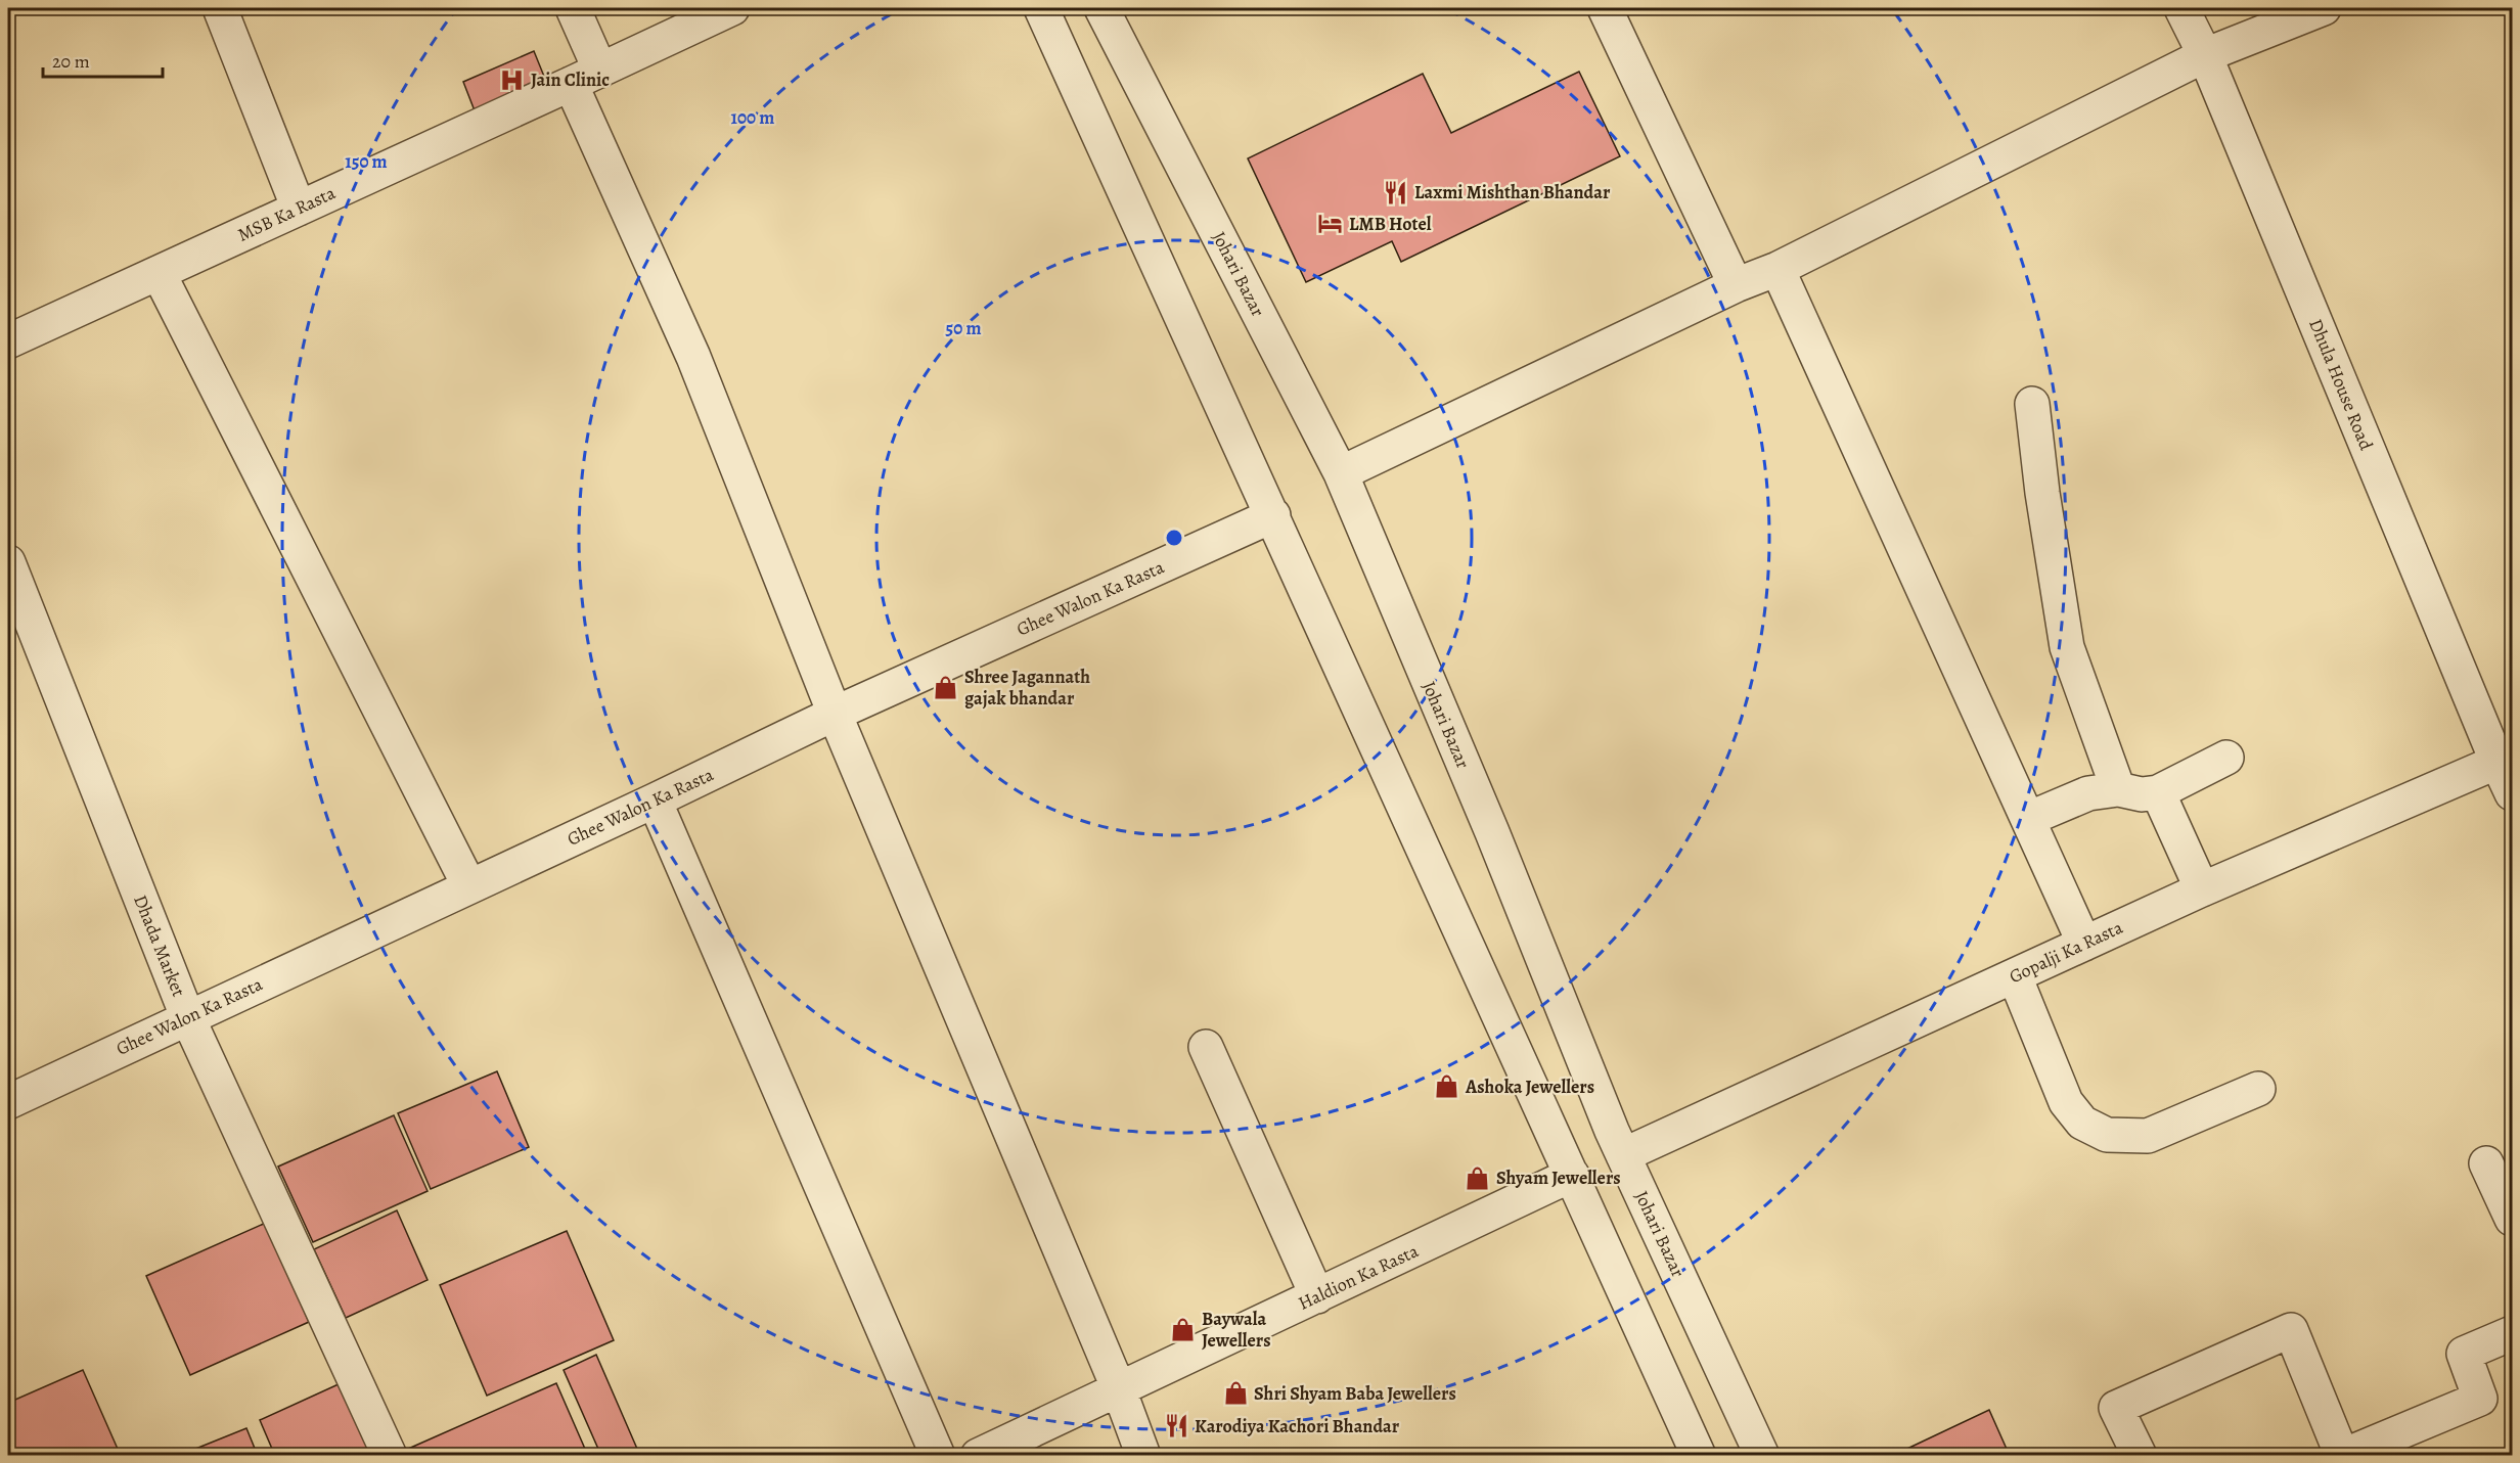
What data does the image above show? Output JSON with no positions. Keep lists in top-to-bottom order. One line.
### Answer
{"streets":{"street":["MSB Ka Rasta","Johari Bazar","Dhula House Road","Ghee Walon Ka Rasta","Dhada Market","Gopalji Ka Rasta","Haldion Ka Rasta"]},"crossings":[["Johari Bazar","Gopalji Ka Rasta"],["Dhula House Road","Gopalji Ka Rasta"],["Ghee Walon Ka Rasta","Dhada Market"]],"places":{"hospital":["Jain Clinic"],"restaurant":["Laxmi Mishthan Bhandar","Karodiya Kachori Bhandar"],"hotel":["LMB Hotel"],"shop":["Shree Jagannath gajak bhandar","Ashoka Jewellers","Shyam Jewellers","Baywala Jewellers","Shri Shyam Baba Jewellers"]},"scale_bar":"20 m","rings":["100 m","150 m","50 m"]}
